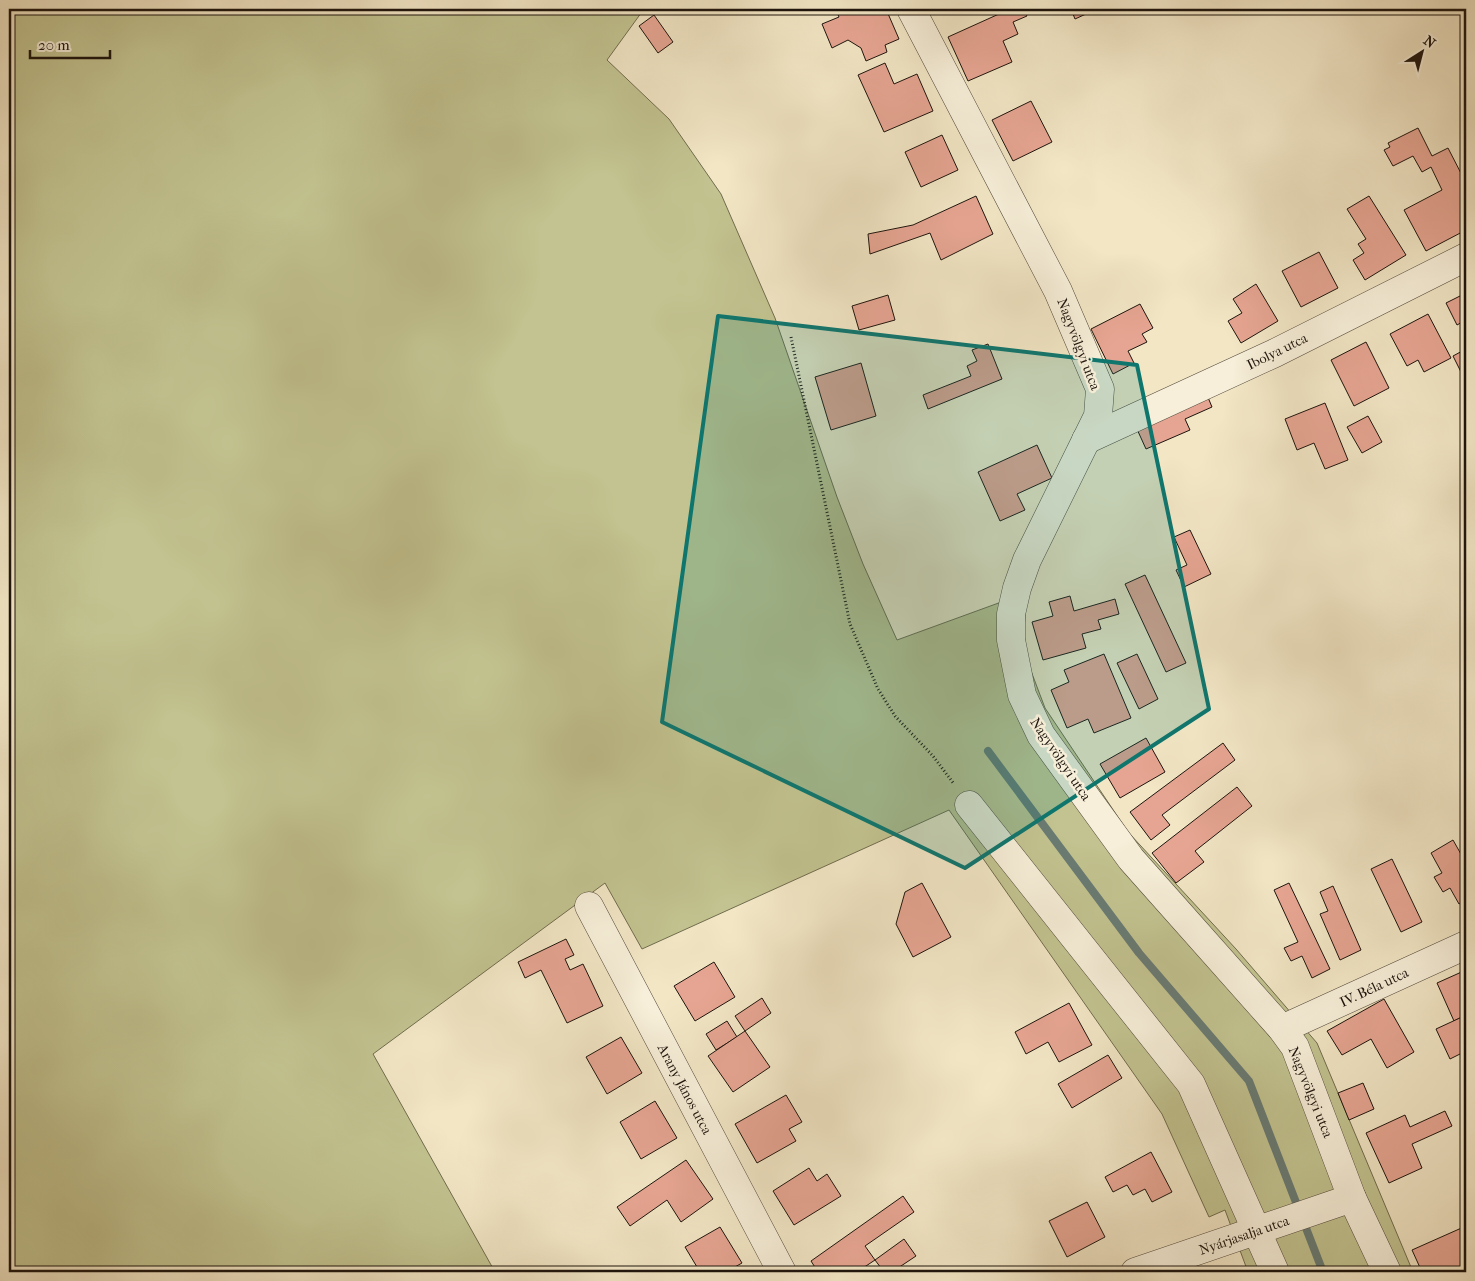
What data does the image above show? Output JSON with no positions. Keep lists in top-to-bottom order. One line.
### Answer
{"streets":{"street":["Nagyvölgyi utca","Ibolya utca","IV. Béla utca","Arany János utca","Nyárjasalja utca"]},"crossings":[["Nagyvölgyi utca","Ibolya utca"],["Nagyvölgyi utca","IV. Béla utca"],["Nagyvölgyi utca","Nyárjasalja utca"]],"scale_bar":"20 m","north":"top right"}
